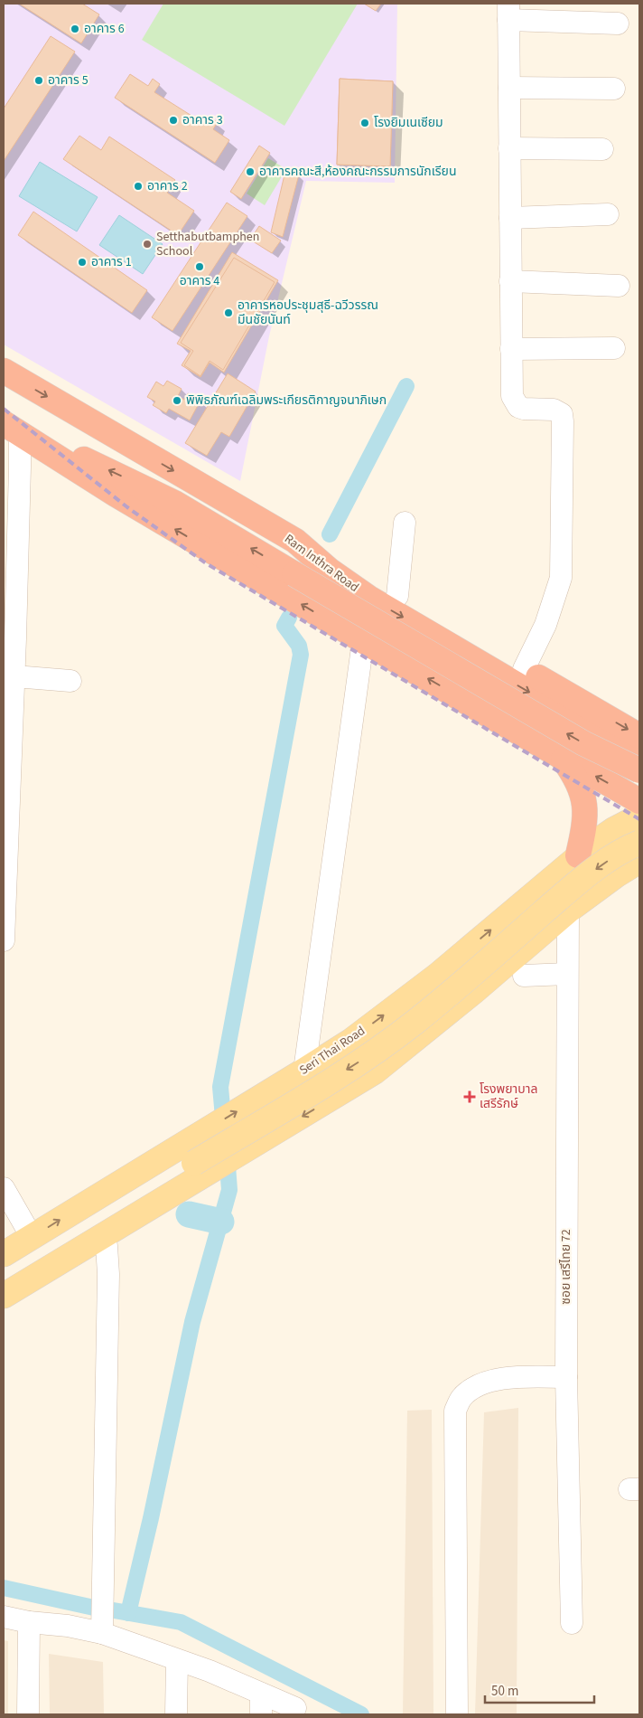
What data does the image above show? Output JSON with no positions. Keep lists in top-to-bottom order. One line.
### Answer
{"streets":{"highway":["Ram Inthra Road"],"main road":["Seri Thai Road"],"street":["ซอย เสรีไทย 72"]},"places":{"other":["อาคาร 6","อาคาร 5","อาคาร 3","โรงยิมเนเซียม","อาคารคณะสี,ห้องคณะกรรมการนักเรียน","อาคาร 2","Setthabutbamphen School","อาคาร 1","อาคาร 4","อาคารหอประชุมสุธี-ฉวีวรรณ มีนชัยนันท์","พิพิธภัณฑ์เฉลิมพระเกียรติกาญจนาภิเษก"],"health":["โรงพยาบาล เสรีรักษ์"]},"scale_bar":"50 m"}
